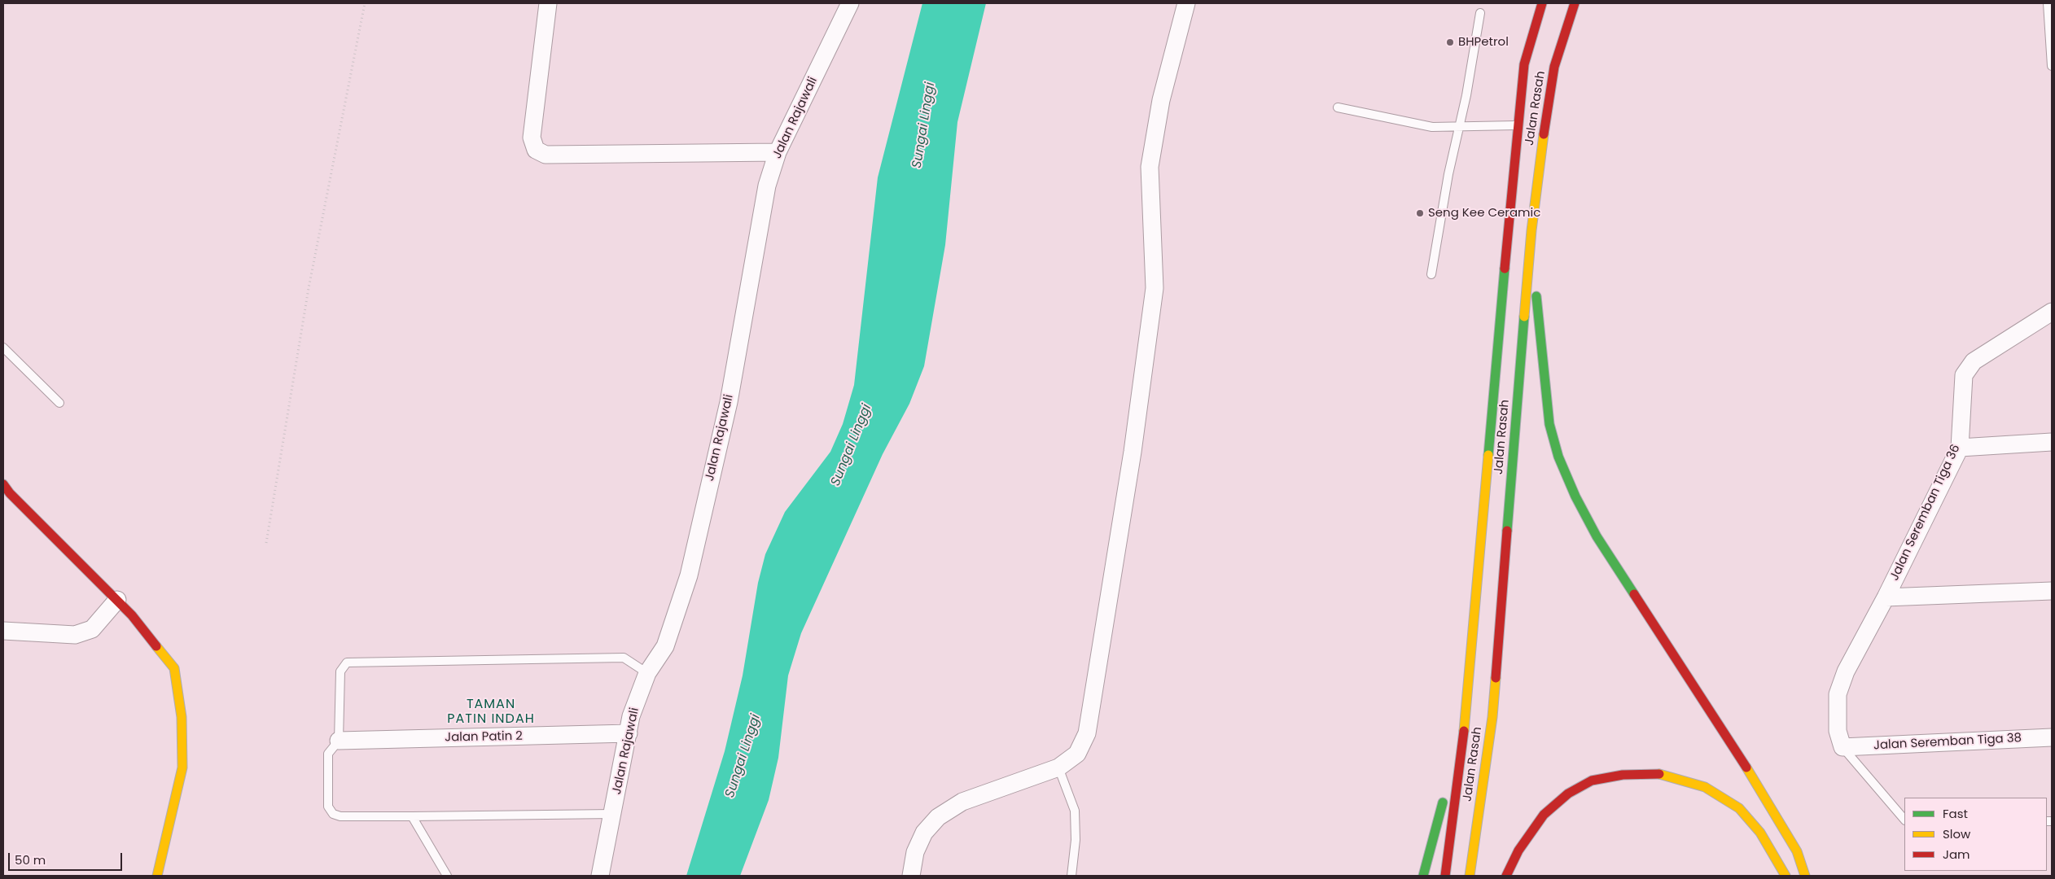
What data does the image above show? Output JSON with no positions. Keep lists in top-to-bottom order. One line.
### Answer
{"streets":{"main road":["Jalan Rasah"],"street":["Jalan Rajawali","Jalan Seremban Tiga 36","Jalan Patin 2","Jalan Seremban Tiga 38"]},"crossings":[["Jalan Rajawali","Jalan Patin 2"],["Jalan Seremban Tiga 36","Jalan Seremban Tiga 38"]],"districts":["TAMAN PATIN INDAH"],"water":["Sungai Linggi"],"places":["BHPetrol","Seng Kee Ceramic"],"legend":["Fast","Slow","Jam"],"scale_bar":"50 m"}
